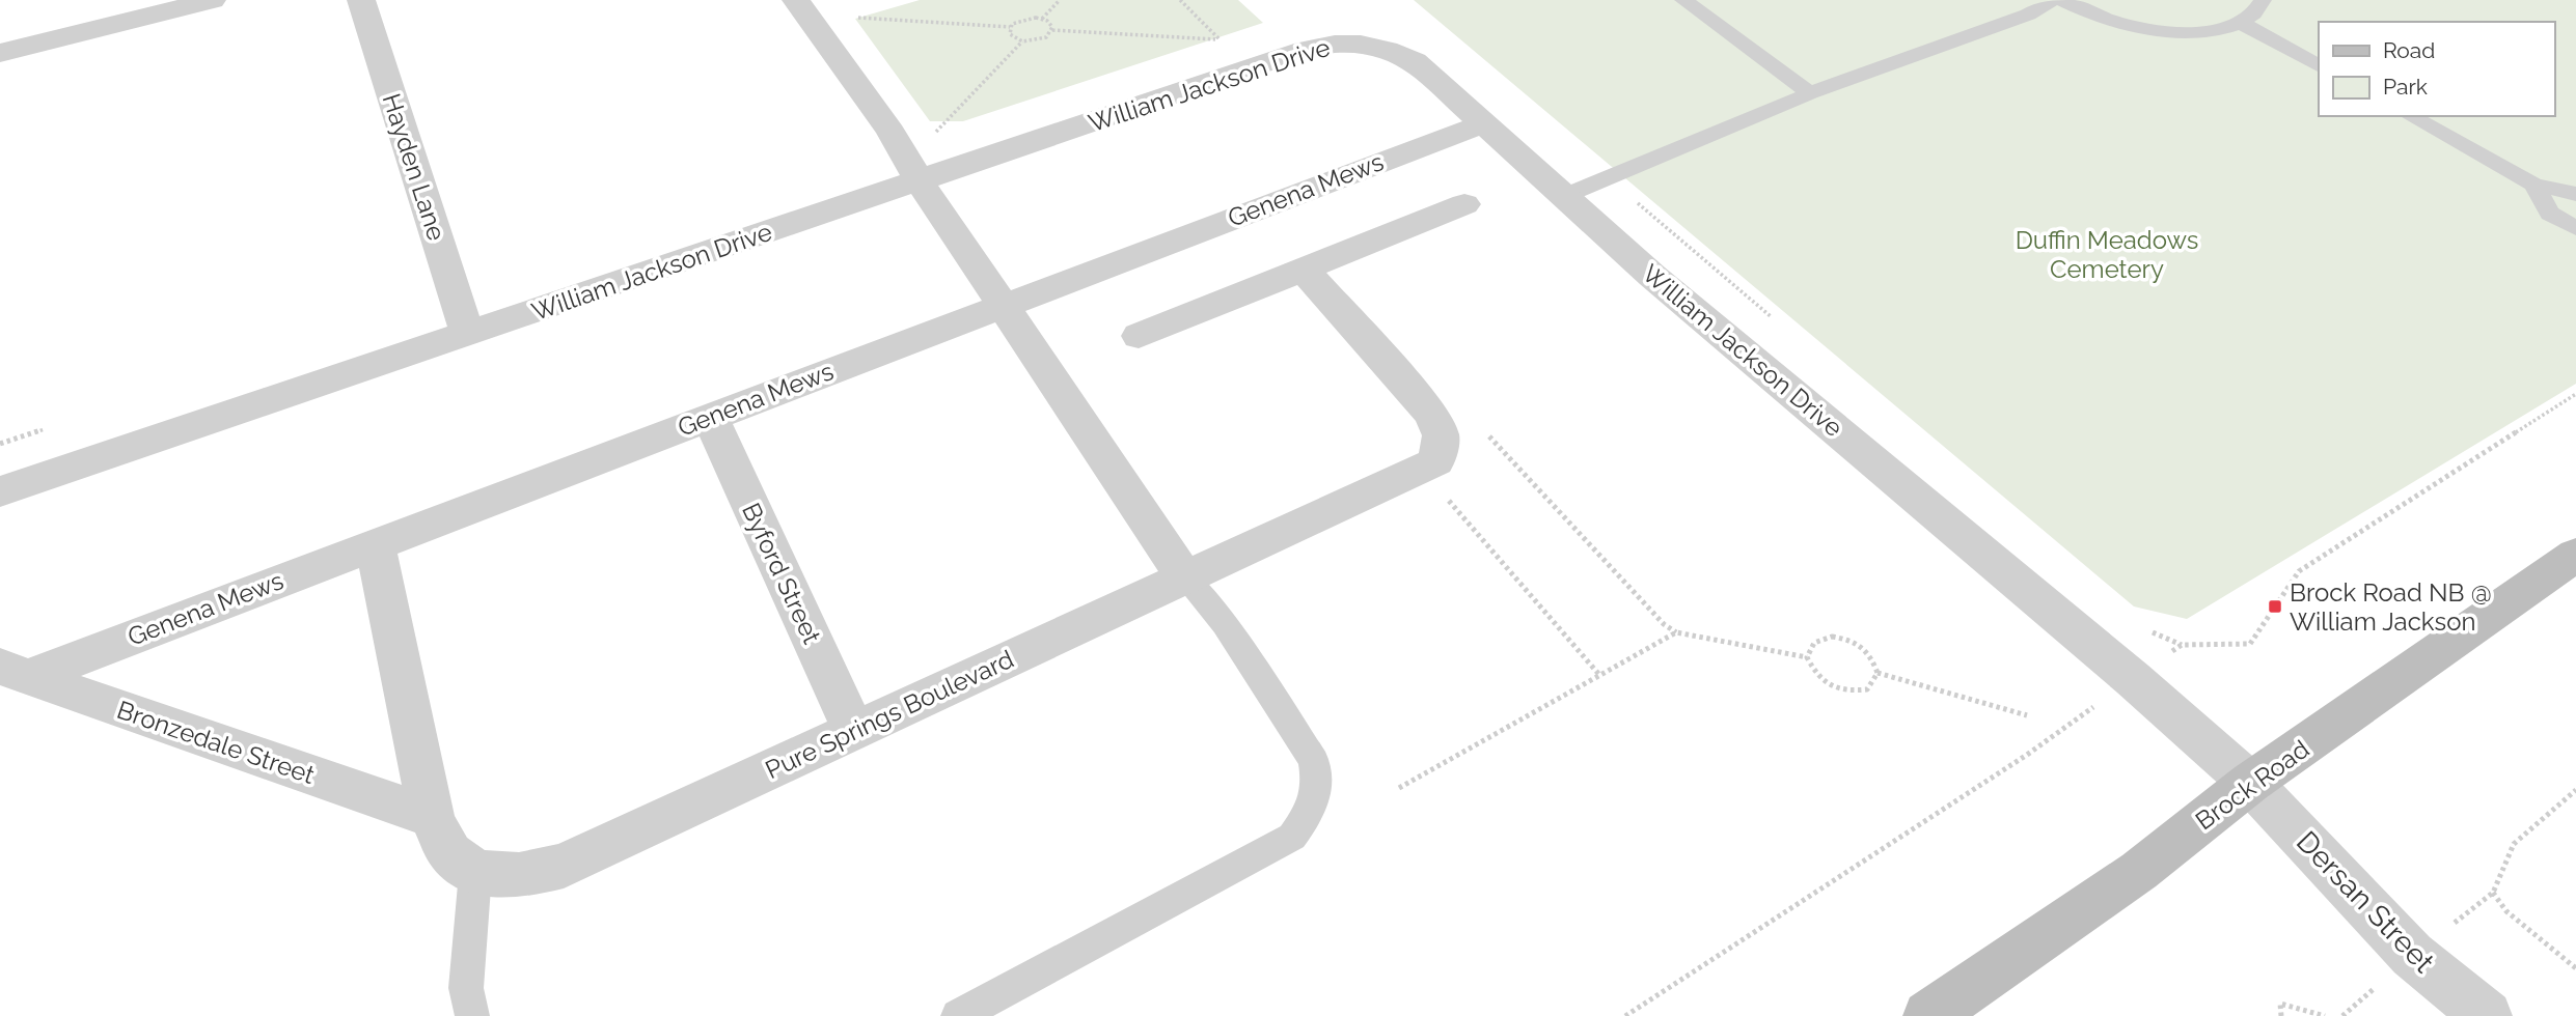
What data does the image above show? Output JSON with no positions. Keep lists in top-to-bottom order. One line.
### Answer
{"streets":{"main road":["Brock Road"],"street":["William Jackson Drive","Hayden Lane","Genena Mews","Byford Street","Pure Springs Boulevard","Bronzedale Street","Dersan Street"]},"crossings":[["William Jackson Drive","Hayden Lane"],["William Jackson Drive","Genena Mews"],["William Jackson Drive","Brock Road"],["William Jackson Drive","Dersan Street"],["Genena Mews","Byford Street"],["Genena Mews","Bronzedale Street"],["Byford Street","Pure Springs Boulevard"],["Brock Road","Dersan Street"]],"parks":["Duffin Meadows Cemetery"],"places":{"transit":["Brock Road NB @ William Jackson"]},"legend":["Road","Park"]}
